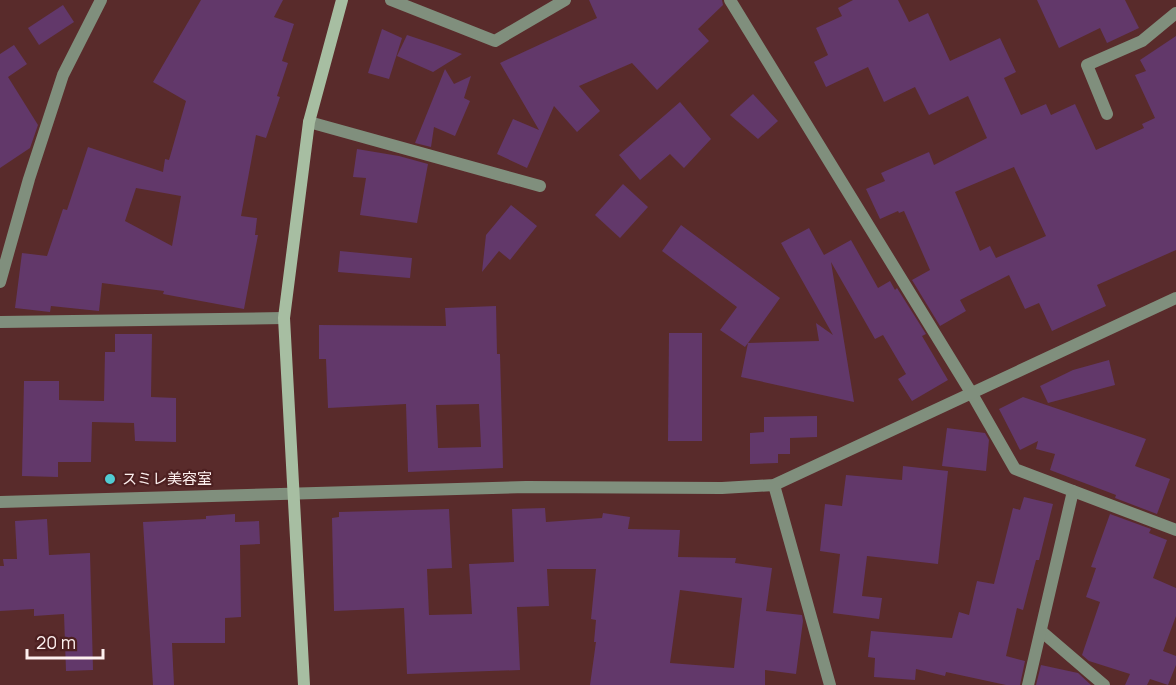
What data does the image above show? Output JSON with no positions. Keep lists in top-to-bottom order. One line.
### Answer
{"places":["スミレ美容室"],"scale_bar":"20 m"}
